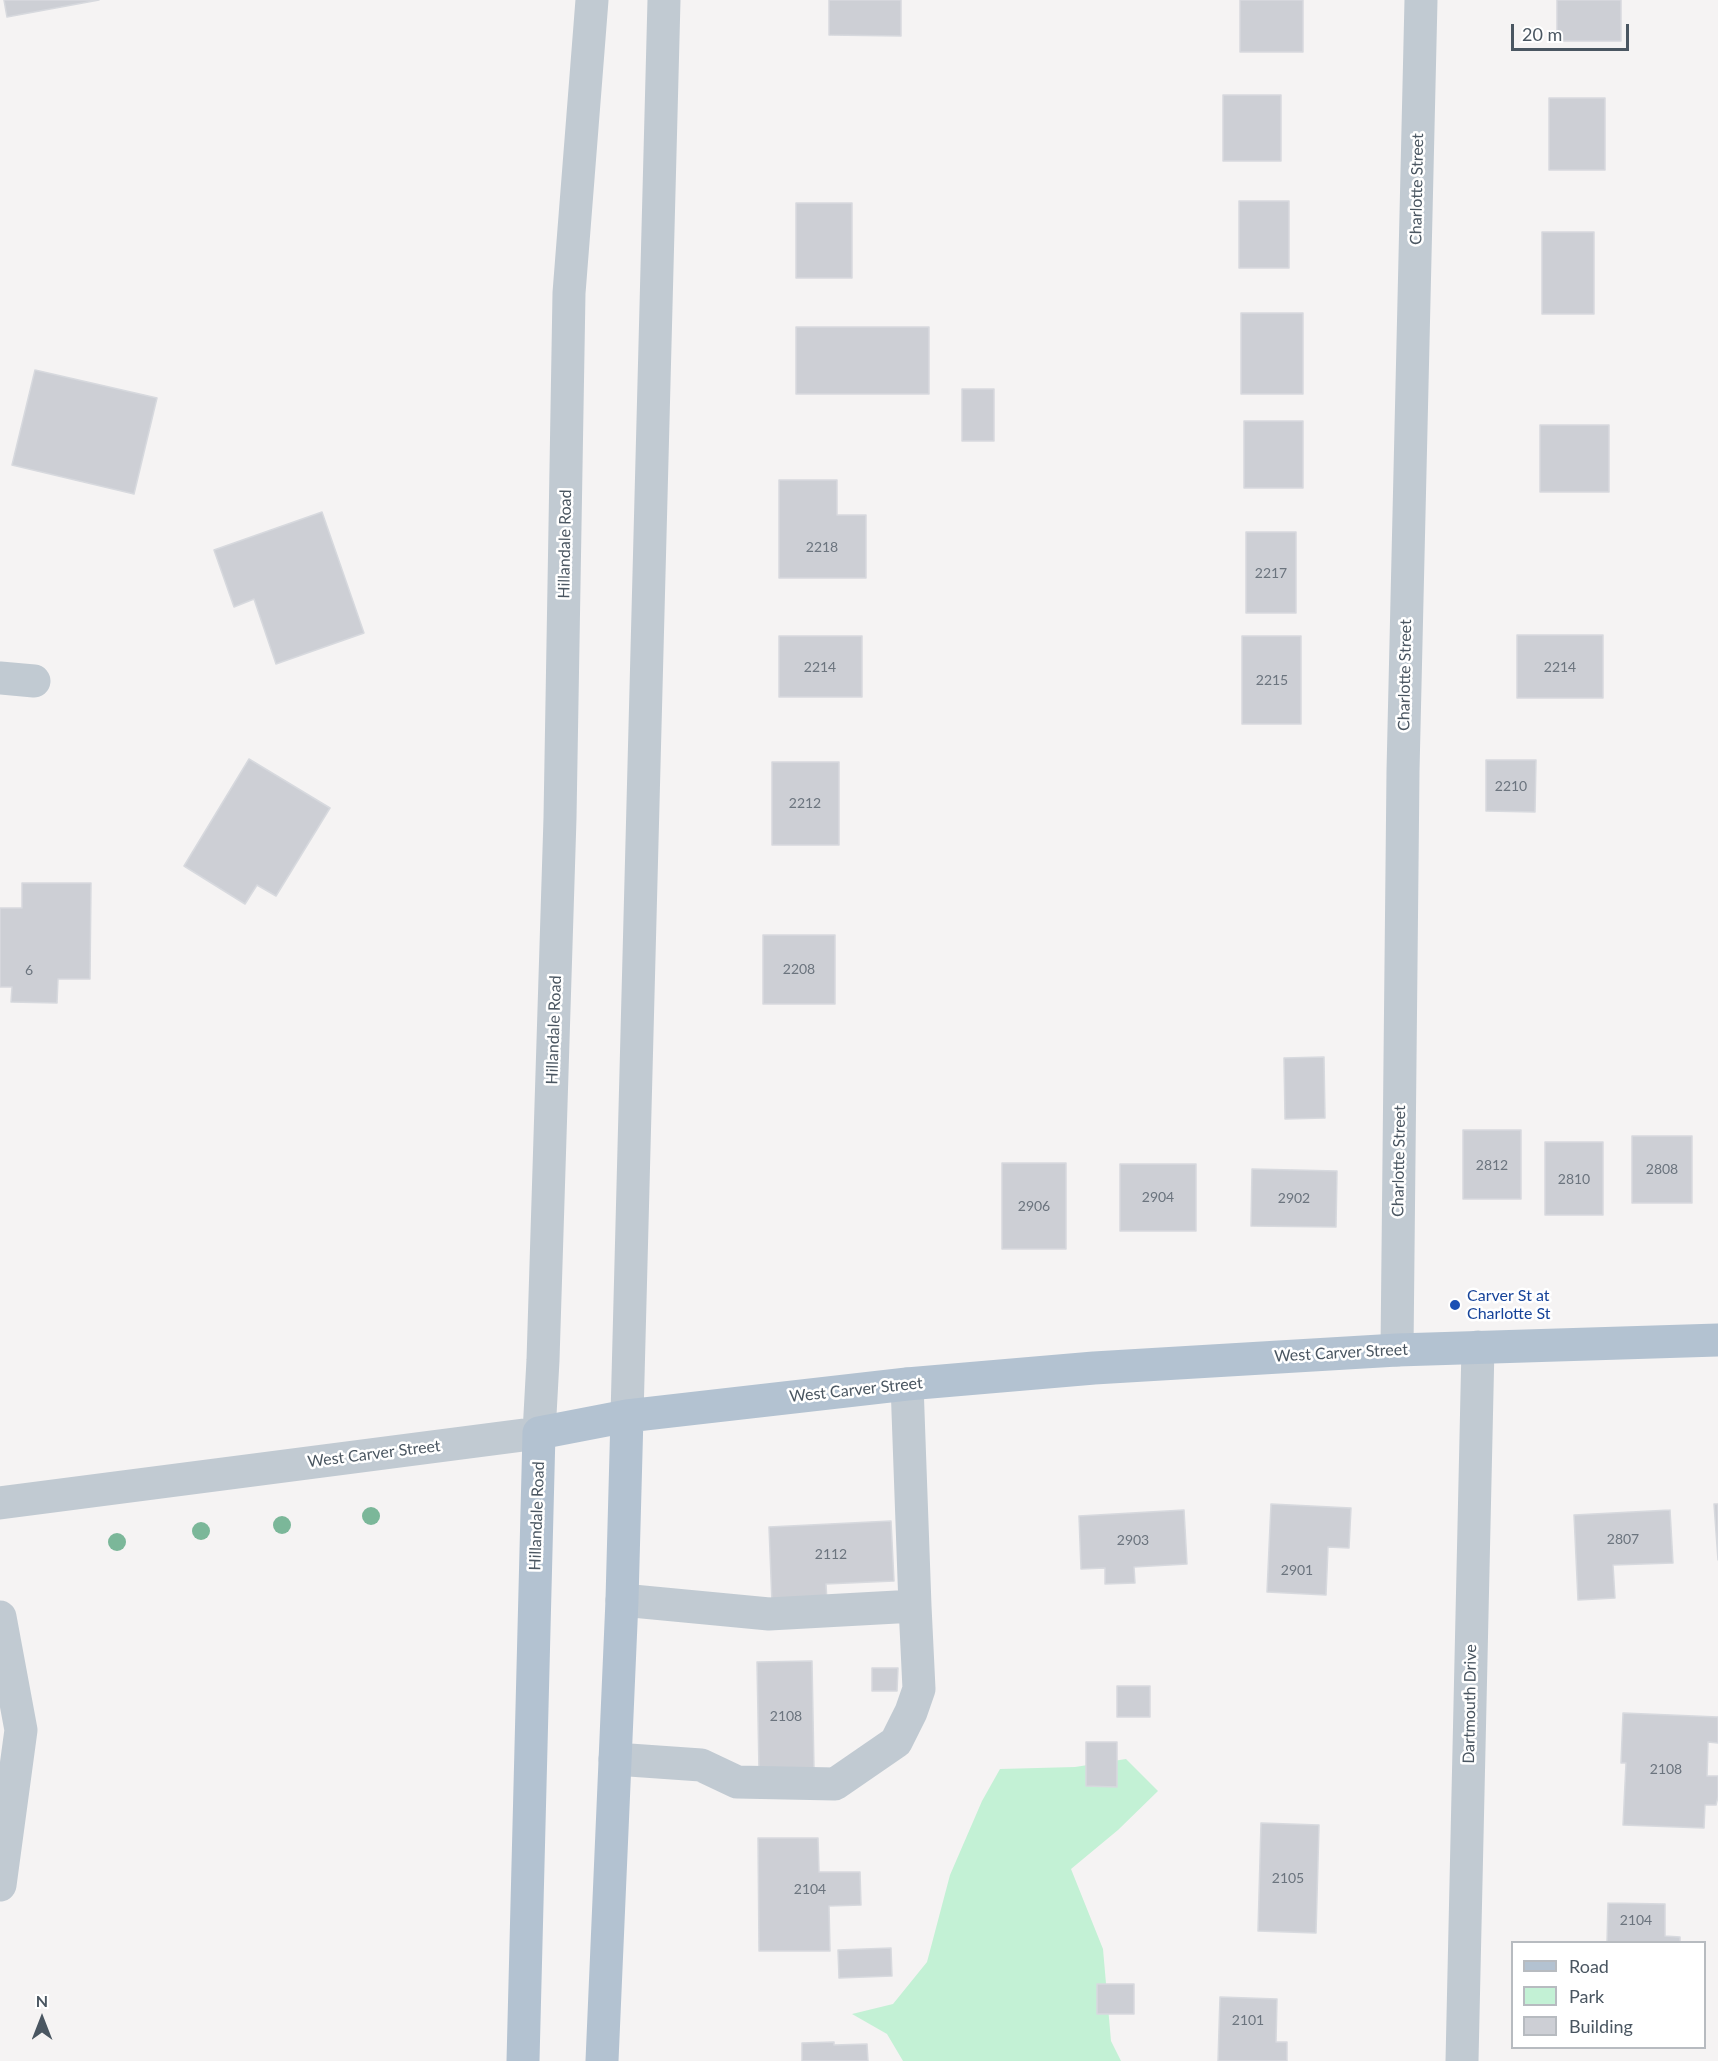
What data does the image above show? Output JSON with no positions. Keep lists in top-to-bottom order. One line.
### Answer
{"streets":{"main road":["Hillandale Road","West Carver Street"],"street":["Charlotte Street","Dartmouth Drive"]},"crossings":[["Charlotte Street","West Carver Street"],["Hillandale Road","West Carver Street"],["West Carver Street","Dartmouth Drive"]],"places":["Carver St at Charlotte St"],"house_numbers":["2218","2217","2214","2214","2215","2210","2212","2208","6","2812","2808","2810","2904","2902","2906","2807","2903","2112","2901","2108","2108","2105","2104","2104","2101"],"legend":["Road","Park","Building"],"scale_bar":"20 m","north":"top"}
